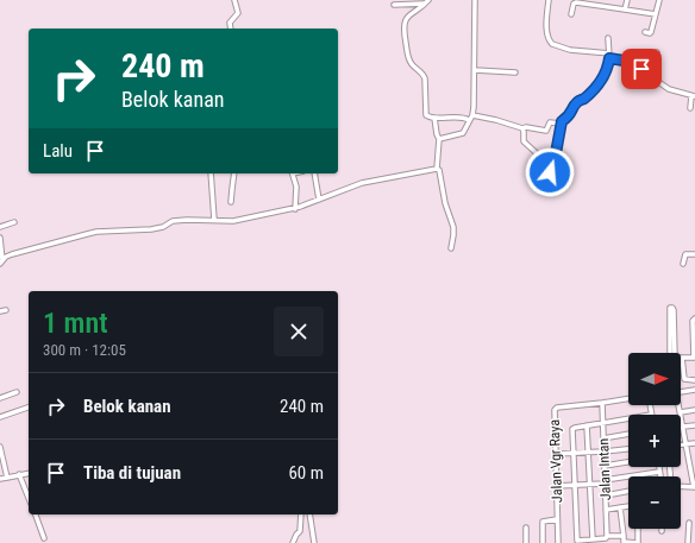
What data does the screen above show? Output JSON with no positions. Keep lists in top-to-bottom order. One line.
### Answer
{"streets":{"street":["Jalan Vgr Raya","Jalan Intan"]},"crossings":[["Jalan Vgr Raya","Jalan Intan"]],"north":"right","page":{"turn":["240 m","Belok kanan"],"then":"Lalu","heading":["1 mnt","300 m · 12:05"],"map_buttons":["+","−"],"list":[{"name":"Belok kanan","value":"240 m"},{"name":"Tiba di tujuan","value":"60 m"}]}}
